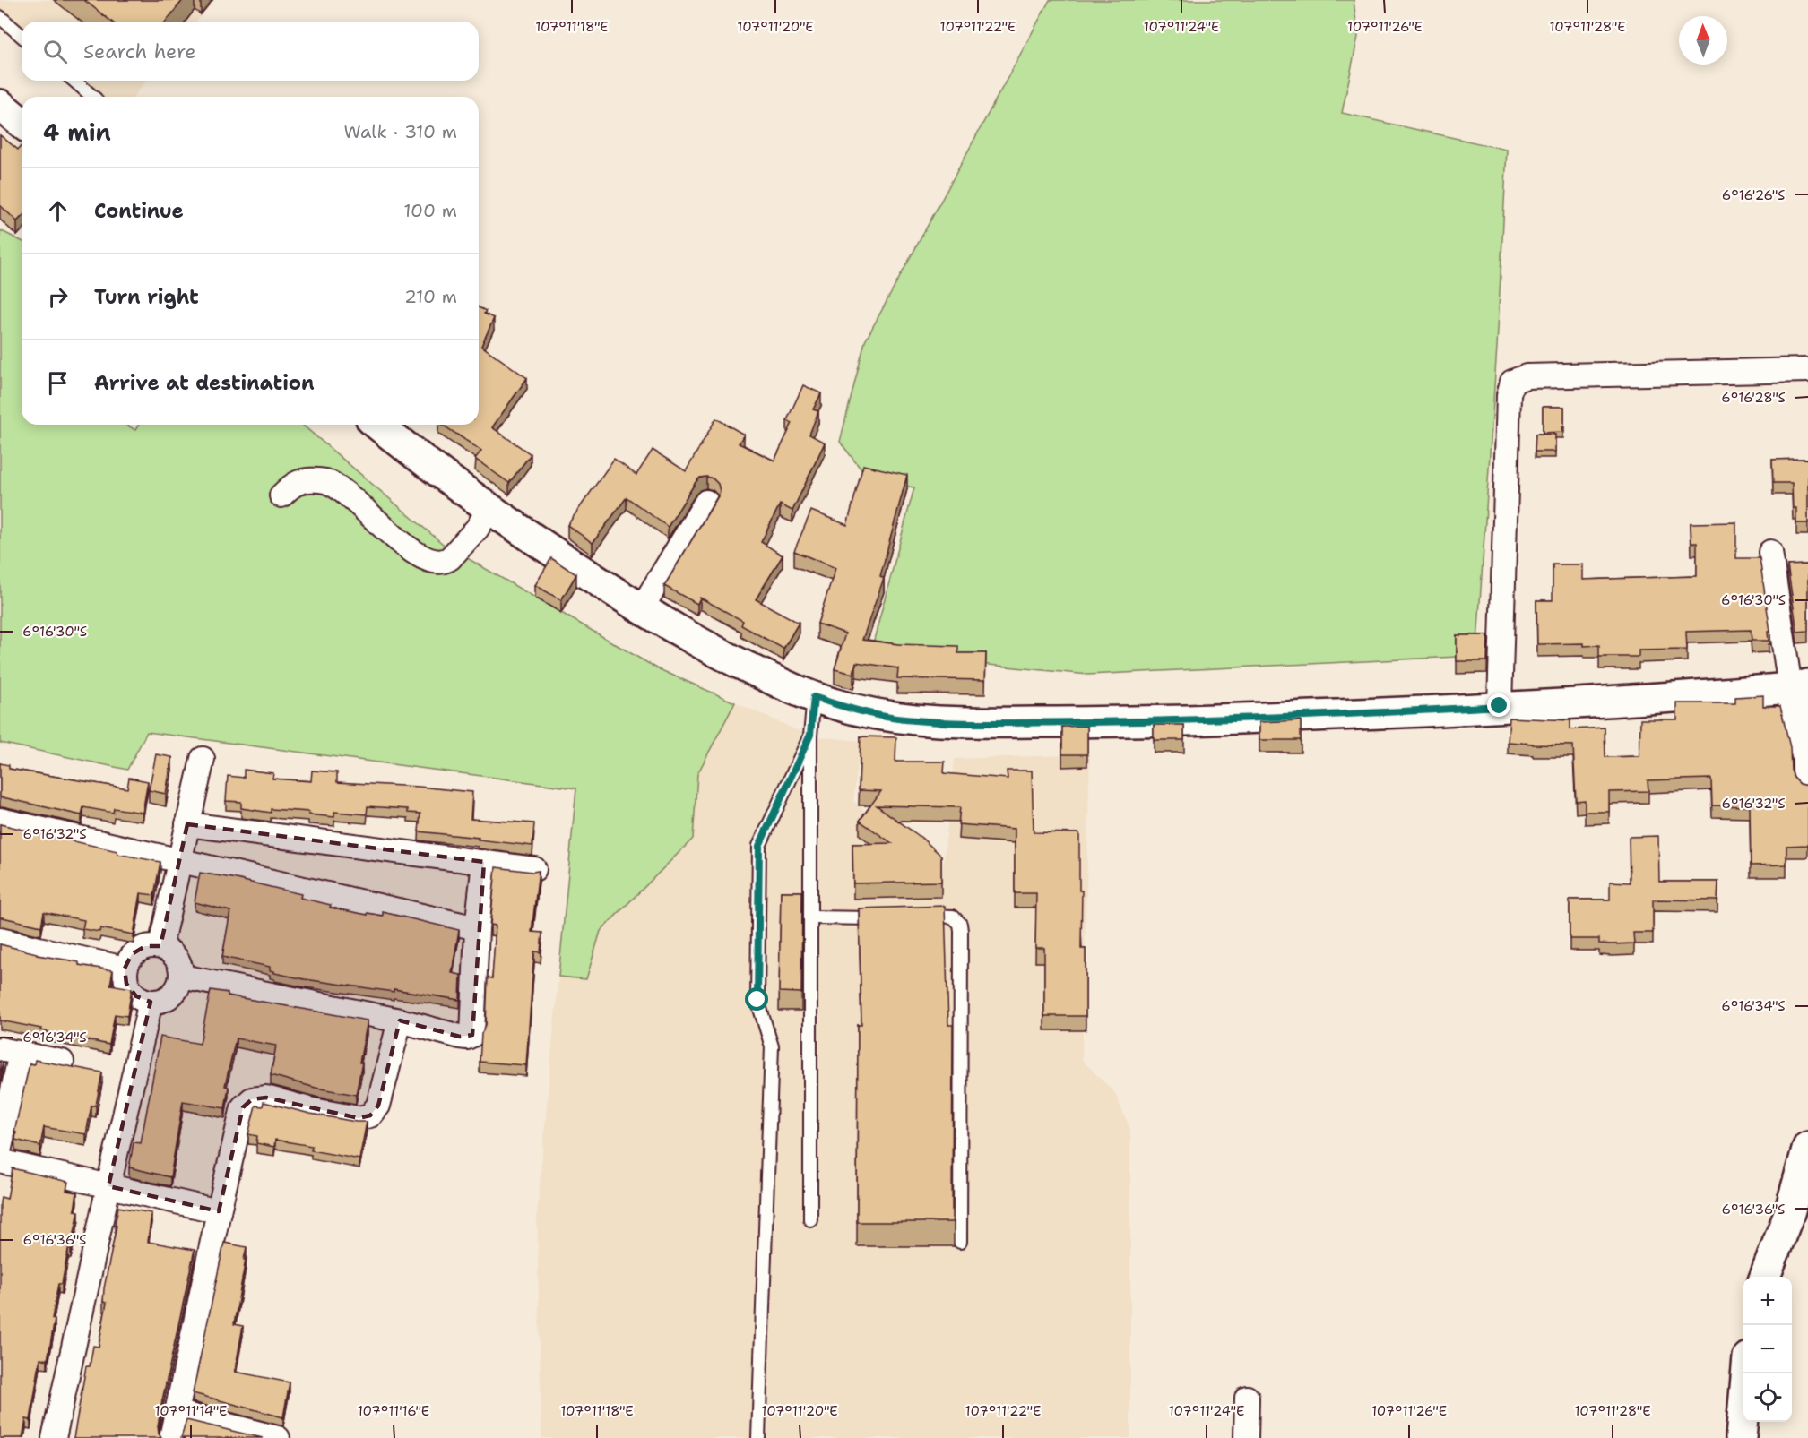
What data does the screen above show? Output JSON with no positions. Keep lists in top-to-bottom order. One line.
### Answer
{"north":"top","page":{"search":"Search here","heading":["4 min","Walk · 310 m"],"list":[["Continue","100 m"],["Turn right","210 m"],"Arrive at destination"],"map_buttons":["+","−"]},"coordinates":["107°11'18\"E","107°11'20\"E","107°11'22\"E","107°11'24\"E","107°11'26\"E","107°11'28\"E","6°16'26\"S","6°16'28\"S","6°16'30\"S","6°16'32\"S","6°16'34\"S","6°16'36\"S","107°11'14\"E","107°11'16\"E"]}
